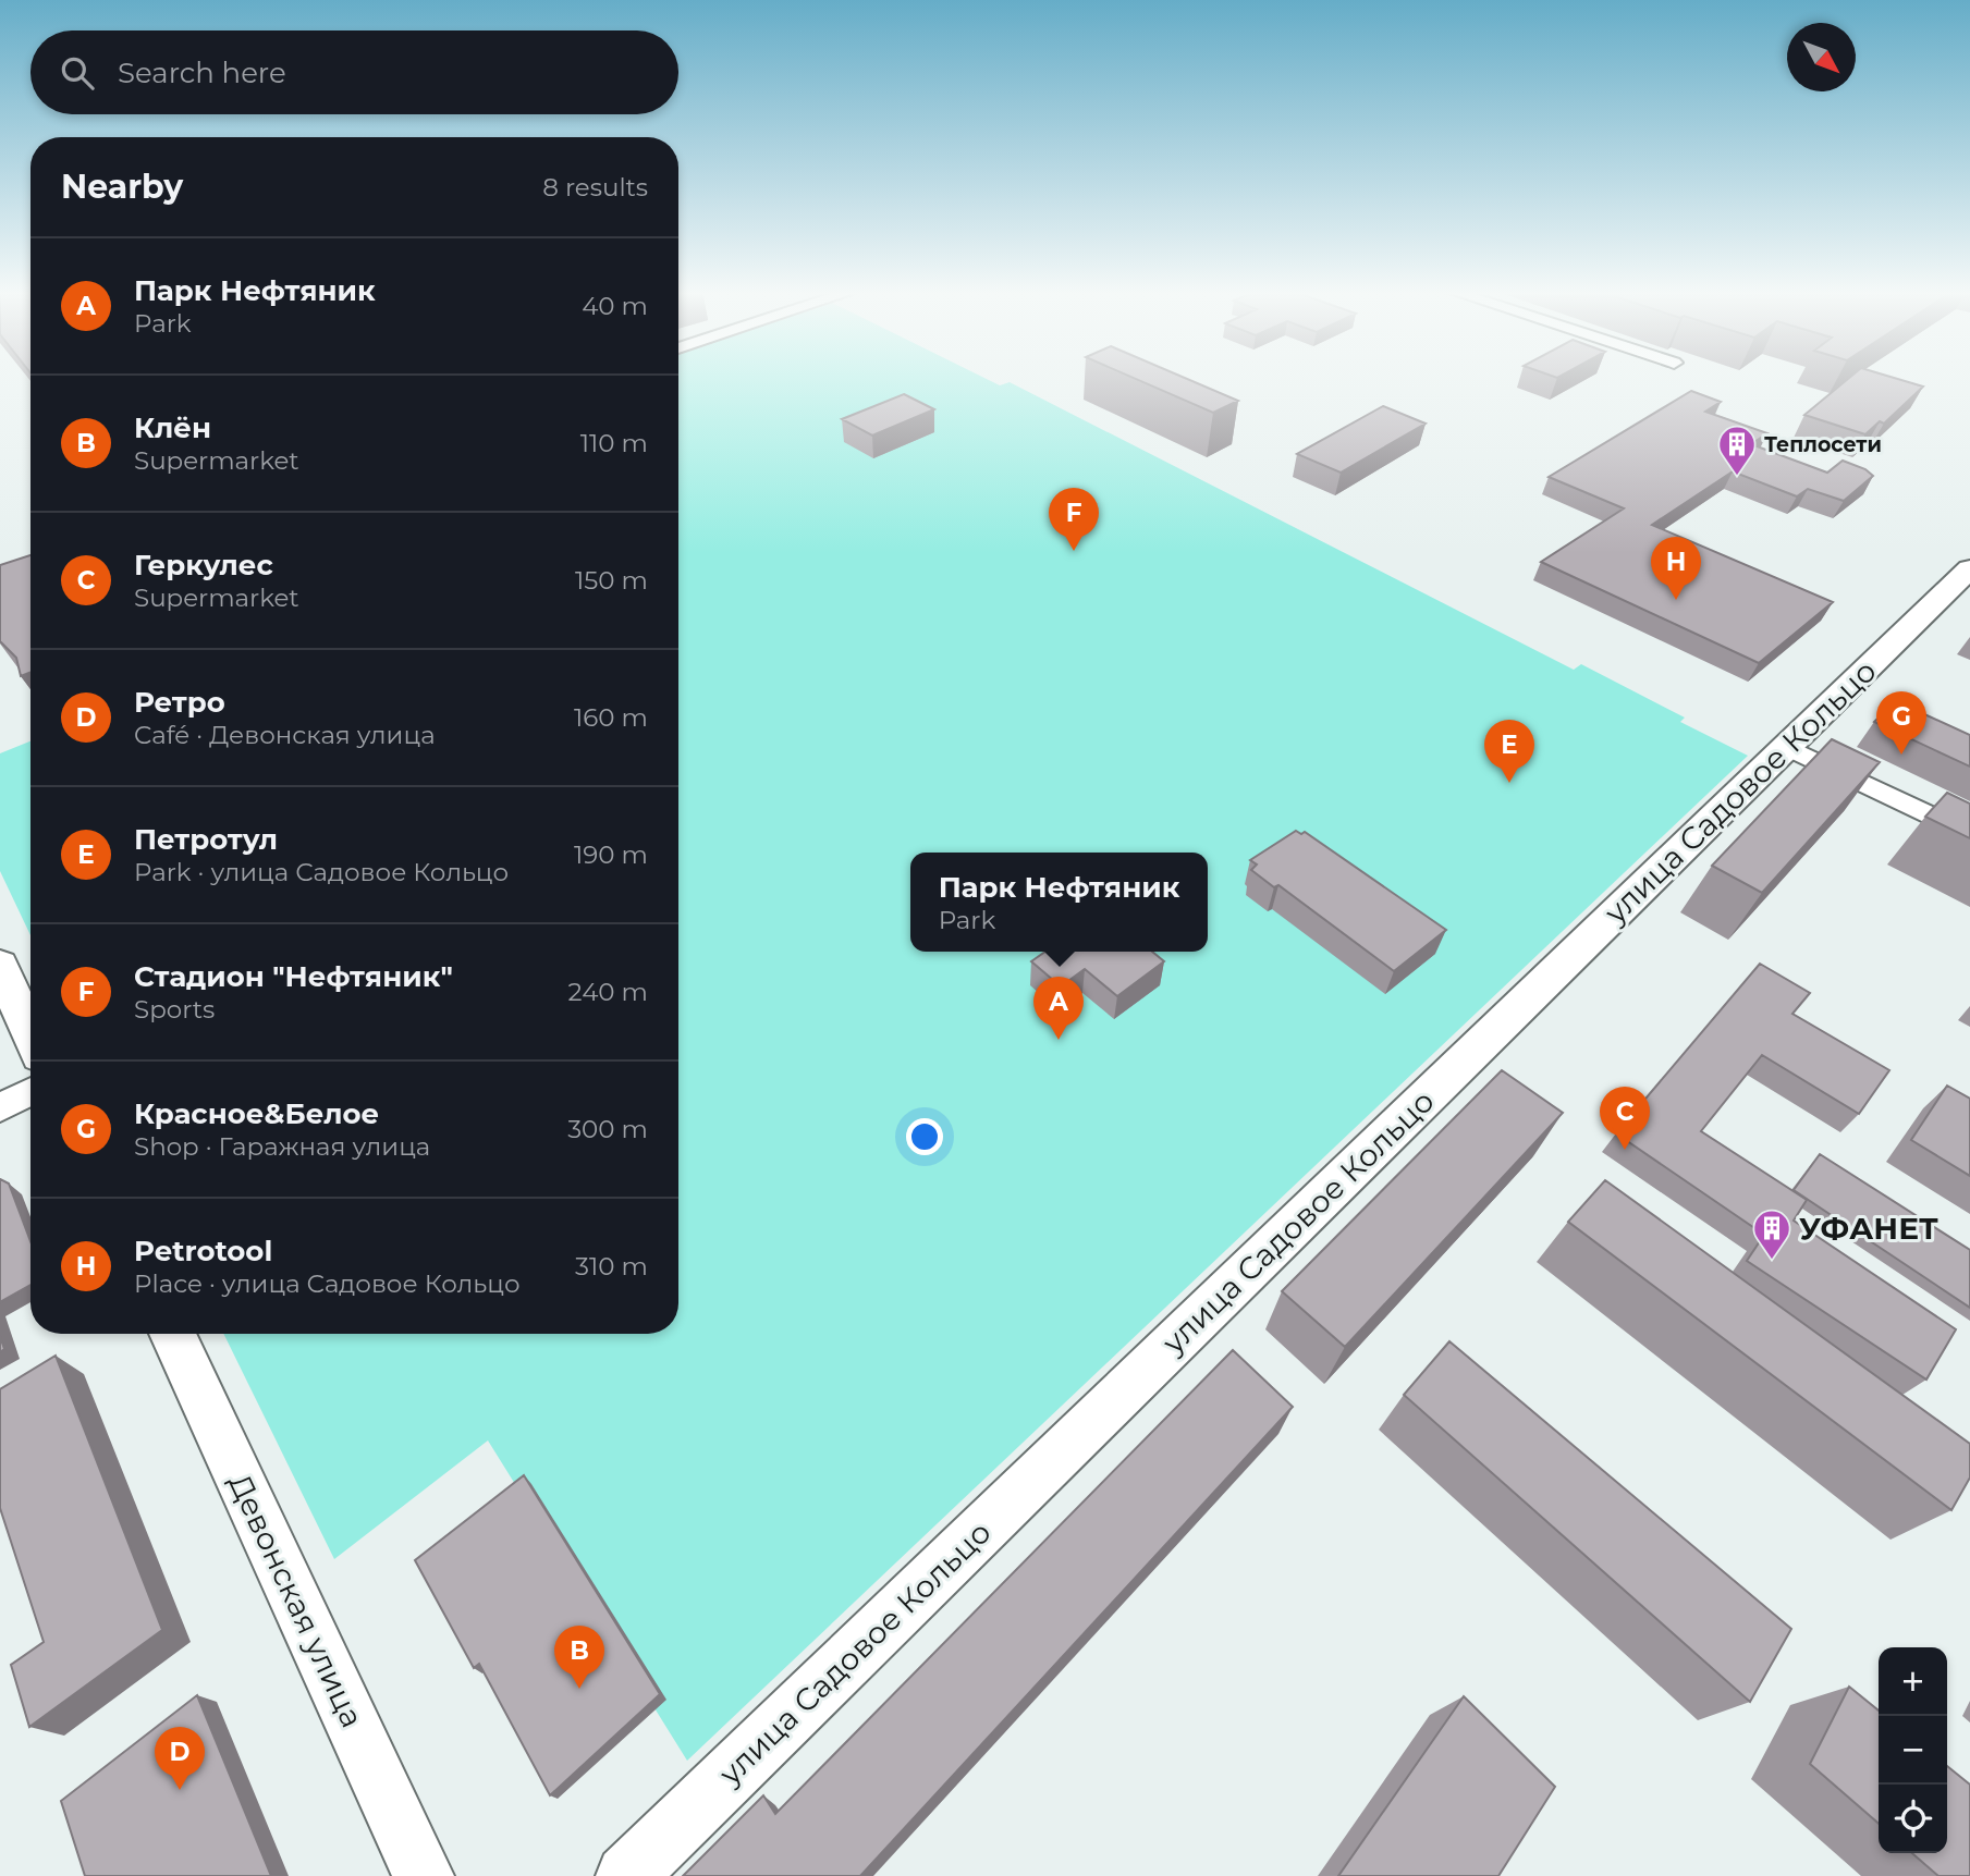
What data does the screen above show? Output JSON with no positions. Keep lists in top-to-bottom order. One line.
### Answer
{"streets":{"main road":["улица Садовое Кольцо","Девонская улица"]},"places":{"building":["Теплосети","УФАНЕТ"]},"north":"bottom right","page":{"search":"Search here","heading":["Nearby","8 results"],"list":[{"mark":"A","name":"Парк Нефтяник","note":"Park","value":"40 m"},{"mark":"B","name":"Клён","note":"Supermarket","value":"110 m"},{"mark":"C","name":"Геркулес","note":"Supermarket","value":"150 m"},{"mark":"D","name":"Ретро","note":"Café · Девонская улица","value":"160 m"},{"mark":"E","name":"Петротул","note":"Park · улица Садовое Кольцо","value":"190 m"},{"mark":"F","name":"Стадион \"Нефтяник\"","note":"Sports","value":"240 m"},{"mark":"G","name":"Красное&Белое","note":"Shop · Гаражная улица","value":"300 m"},{"mark":"H","name":"Petrotool","note":"Place · улица Садовое Кольцо","value":"310 m"}],"pins":["F","H","G","E","A","C","B","D"],"popup":["Парк Нефтяник","Park"],"map_buttons":["+","−"]}}
